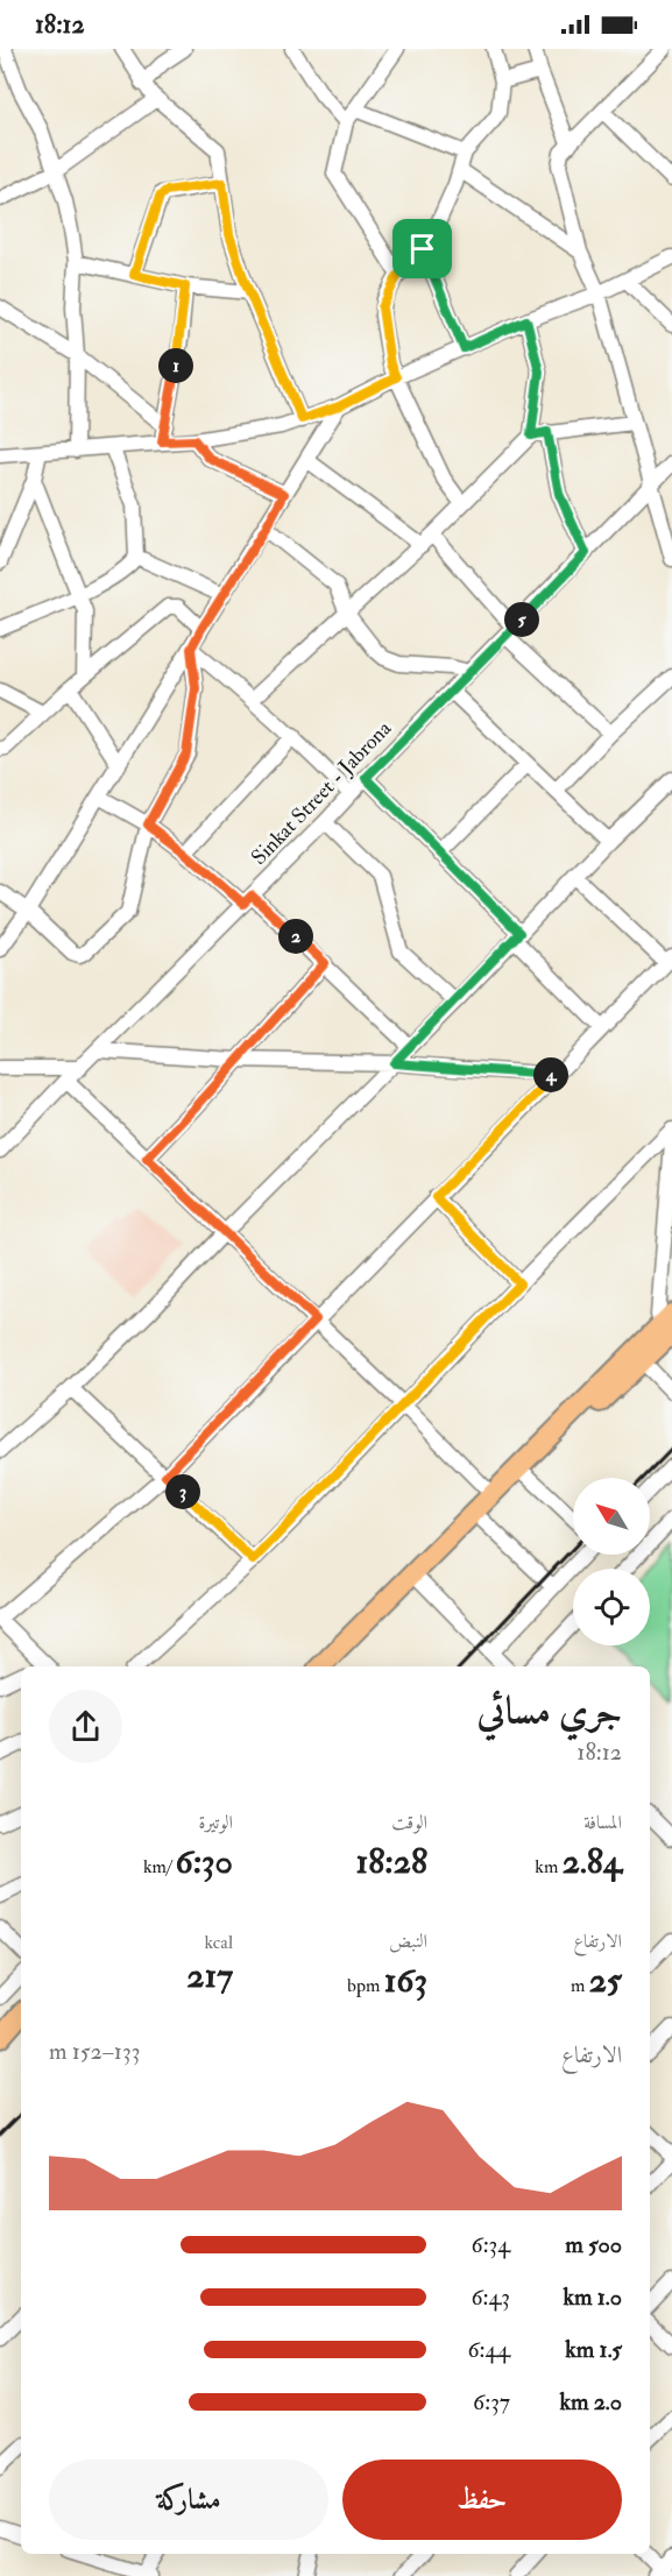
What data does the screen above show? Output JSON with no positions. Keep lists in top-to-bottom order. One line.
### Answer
{"streets":{"street":["Sinkat Street - Jabrona"]},"north":"top left","page":{"status":"18:12","pins":["1","5","2","4","3"],"heading":["جري مسائي","18:12"],"stats":[["المسافة","2.84 km"],["الوقت","18:28"],["الوتيرة","6:30 /km"],["الارتفاع","25 m"],["النبض","163 bpm"],["kcal","217"]],"chart":["الارتفاع","133–152 m"],"list":[{"name":"500 m","note":"6:34"},{"name":"1.0 km","note":"6:43"},{"name":"1.5 km","note":"6:44"},{"name":"2.0 km","note":"6:37"}],"buttons":["حفظ","مشاركة"]}}
